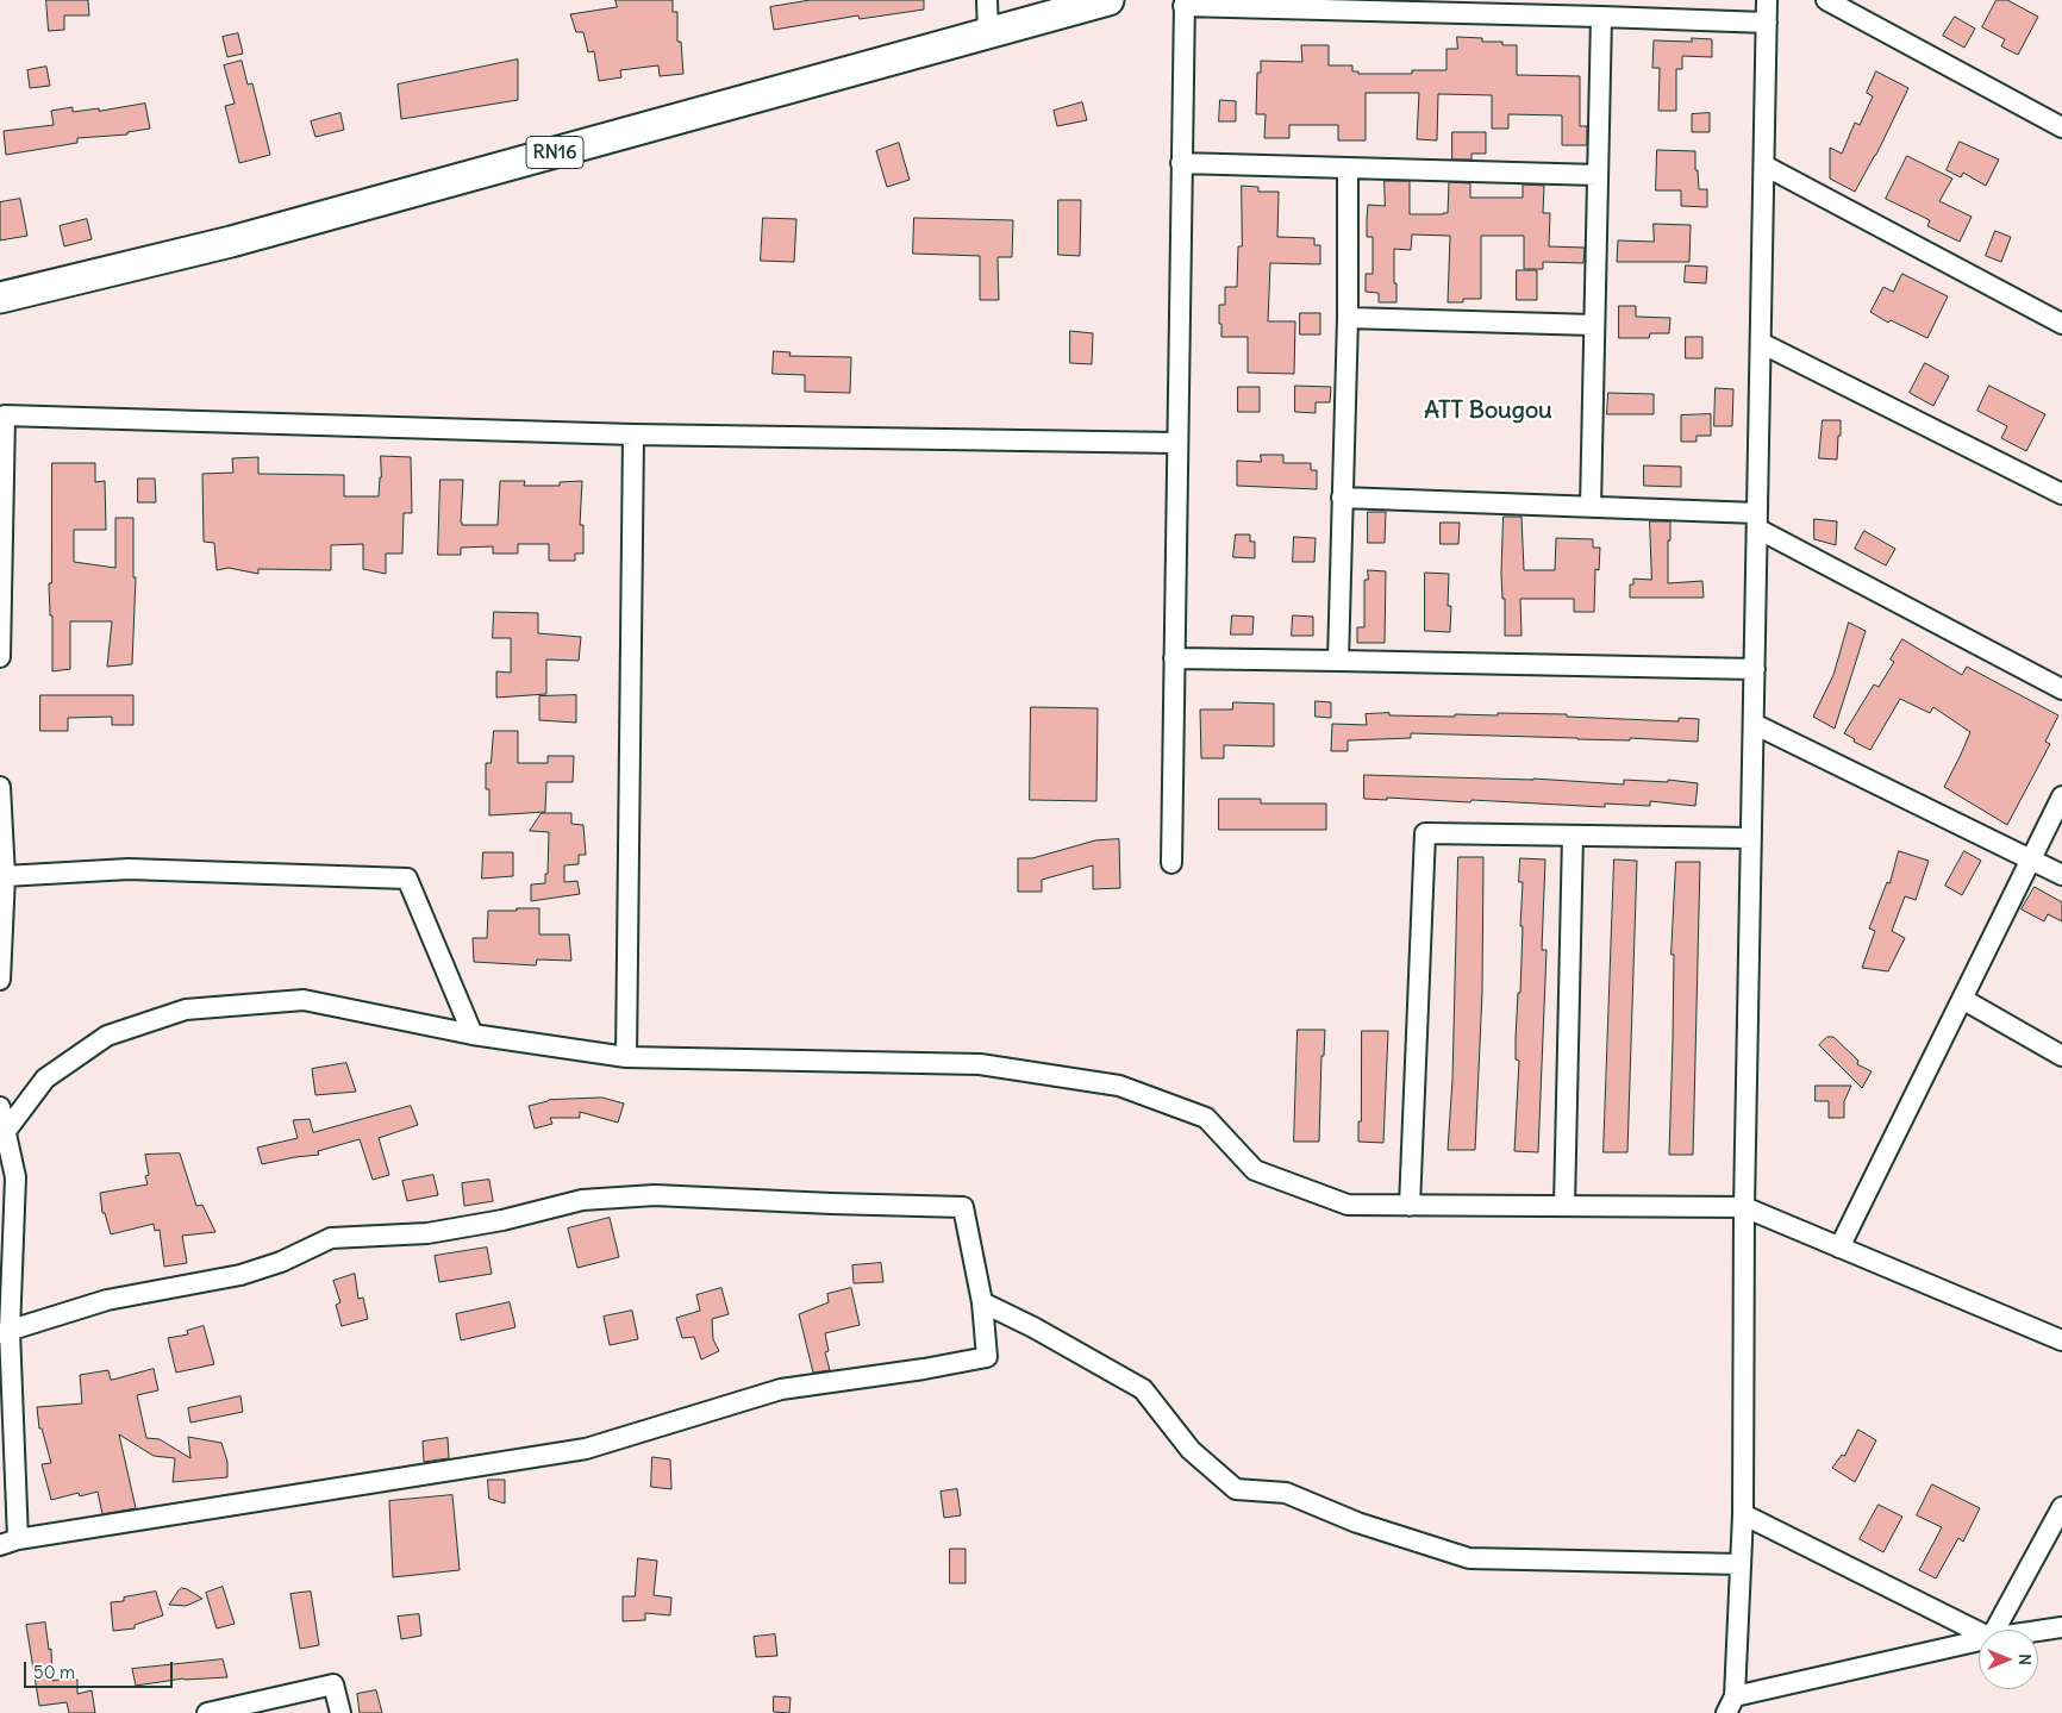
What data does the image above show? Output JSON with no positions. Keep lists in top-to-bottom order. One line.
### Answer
{"streets":{"main road":["RN16"]},"districts":["ATT Bougou"],"scale_bar":"50 m","north":"right"}
